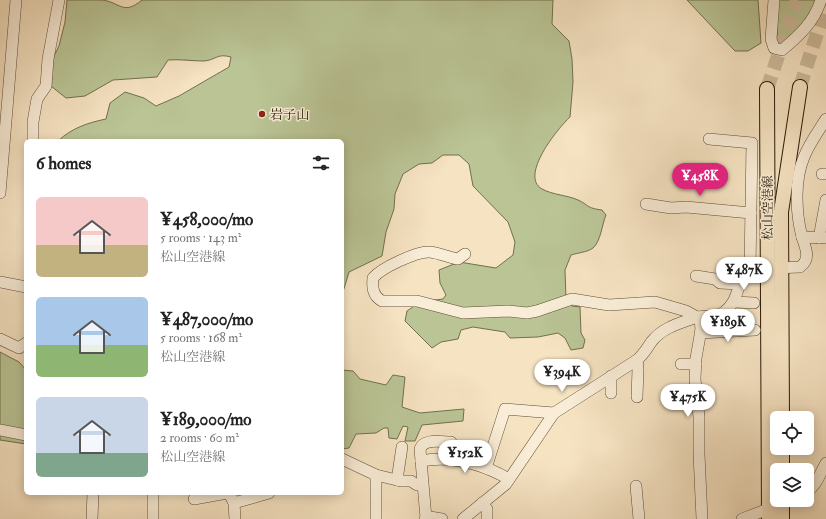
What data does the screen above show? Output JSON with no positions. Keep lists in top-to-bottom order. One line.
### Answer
{"streets":{"main road":["松山空港線"]},"places":["岩子山"],"page":{"heading":"6 homes","price":["¥458K","¥487K","¥189K","¥394K","¥475K","¥152K"],"list":[{"name":"¥458,000/mo","note":"5 rooms · 143 m² · 松山空港線"},{"name":"¥487,000/mo","note":"5 rooms · 168 m² · 松山空港線"},{"name":"¥189,000/mo","note":"2 rooms · 60 m² · 松山空港線"}]}}
